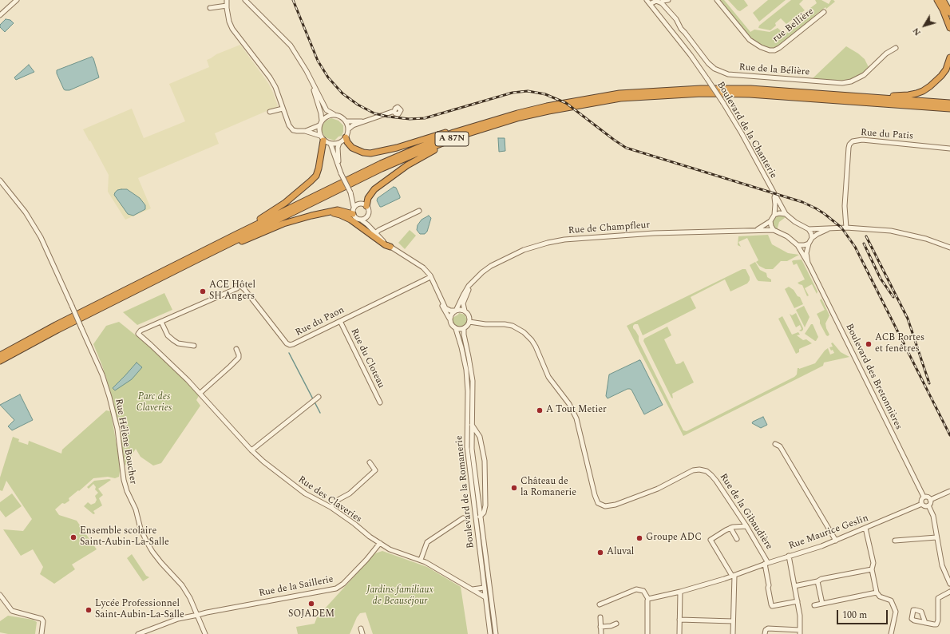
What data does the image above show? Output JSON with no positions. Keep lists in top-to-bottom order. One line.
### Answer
{"streets":{"highway":["A 87N"],"street":["rue Bellière","Rue de la Bélière","Boulevard de la Chanterie","Rue du Patis","Rue de Champfleur","Rue du Paon","Rue du Cloteau","Boulevard des Bretonnières","Rue Hélène Boucher","Boulevard de la Romanerie","Rue des Claveries","Rue de la Gibaudière","Rue Maurice Geslin","Rue de la Saillerie"]},"crossings":[["Rue de la Bélière","Boulevard de la Chanterie"],["Rue de Champfleur","Boulevard de la Romanerie"],["Rue de Champfleur","Rue de la Gibaudière"],["Rue du Paon","Rue du Cloteau"],["Rue du Paon","Rue des Claveries"],["Boulevard des Bretonnières","Rue Maurice Geslin"],["Rue Hélène Boucher","Rue de la Saillerie"],["Boulevard de la Romanerie","Rue des Claveries"],["Boulevard de la Romanerie","Rue de la Gibaudière"],["Rue des Claveries","Rue de la Saillerie"],["Rue de la Gibaudière","Rue Maurice Geslin"]],"parks":["Parc des Claveries","Jardins familiaux de Beauséjour"],"places":["ACE Hôtel SH Angers","ACB Portes et fenêtres","A Tout Metier","Château de la Romanerie","Ensemble scolaire Saint-Aubin-La-Salle","Groupe ADC","Aluval","SOJADEM","Lycée Professionnel Saint-Aubin-La-Salle"],"scale_bar":"100 m","north":"bottom left"}
